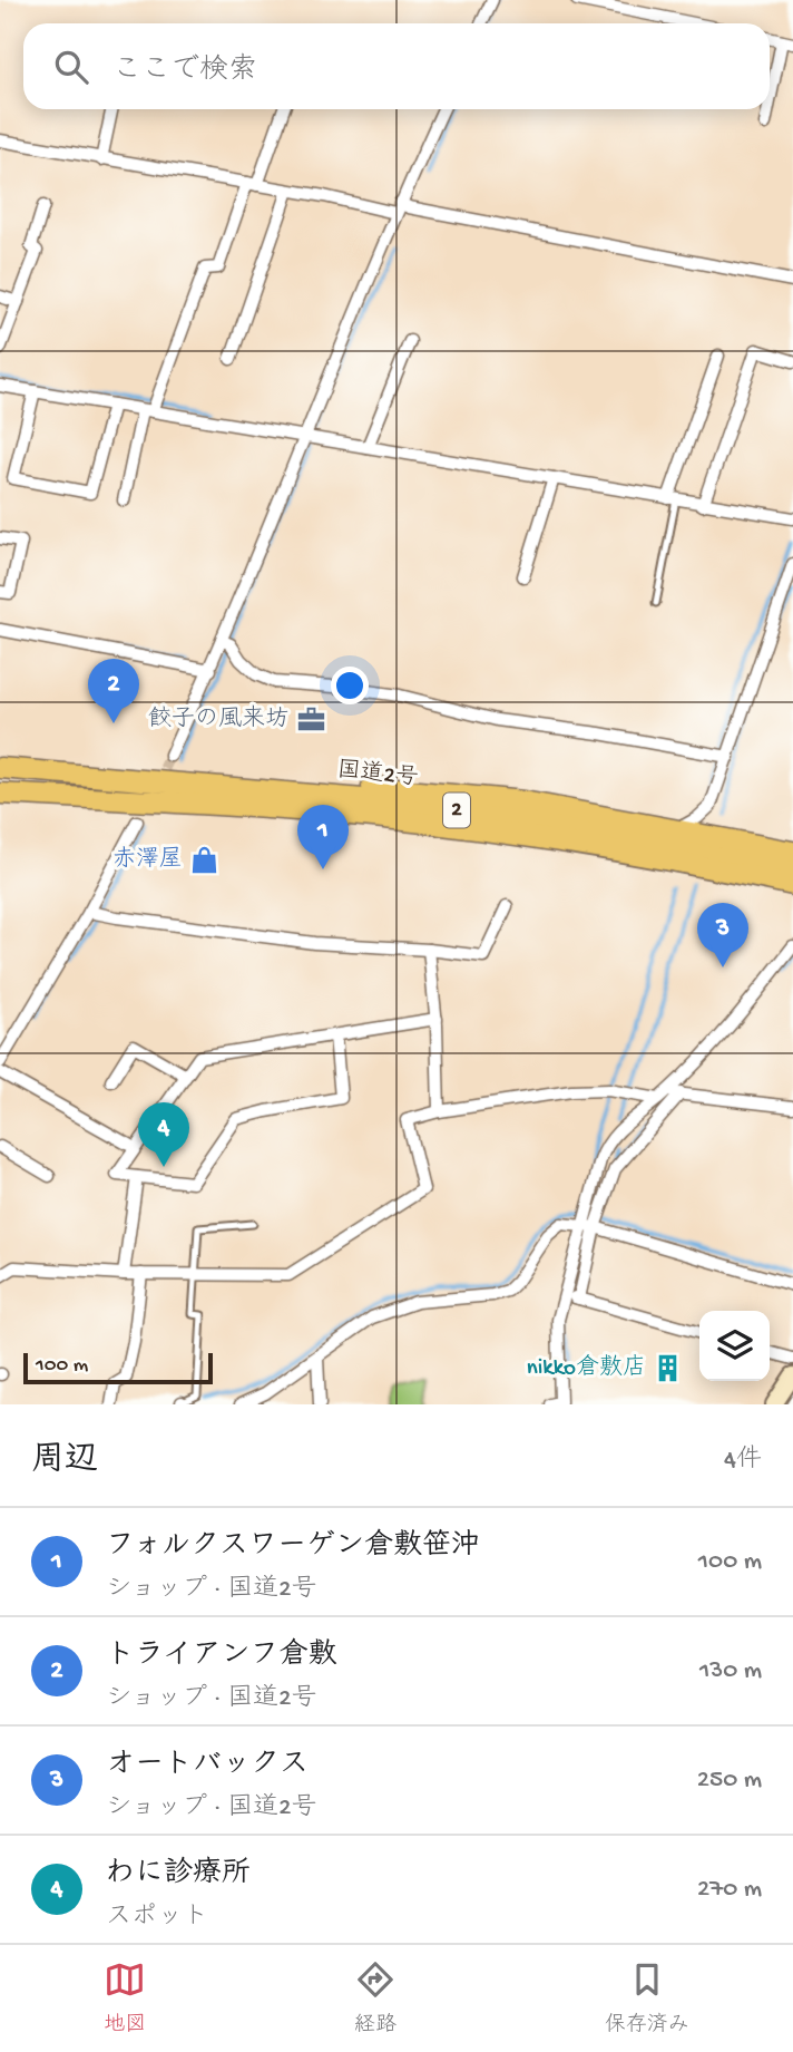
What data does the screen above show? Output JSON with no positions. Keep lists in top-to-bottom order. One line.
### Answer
{"streets":{"highway":["国道2号","2"]},"places":{"office":["餃子の風来坊"],"shop":["赤澤屋"],"building":["nikko倉敷店"]},"scale_bar":"100 m","page":{"search":"ここで検索","pins":["2","1","3","4"],"scale":"100 m","heading":["周辺","4件"],"list":[{"mark":"1","name":"フォルクスワーゲン倉敷笹沖","note":"ショップ · 国道2号","value":"100 m"},{"mark":"2","name":"トライアンフ倉敷","note":"ショップ · 国道2号","value":"130 m"},{"mark":"3","name":"オートバックス","note":"ショップ · 国道2号","value":"250 m"},{"mark":"4","name":"わに診療所","note":"スポット","value":"270 m"}],"nav":["地図","経路","保存済み"]}}
